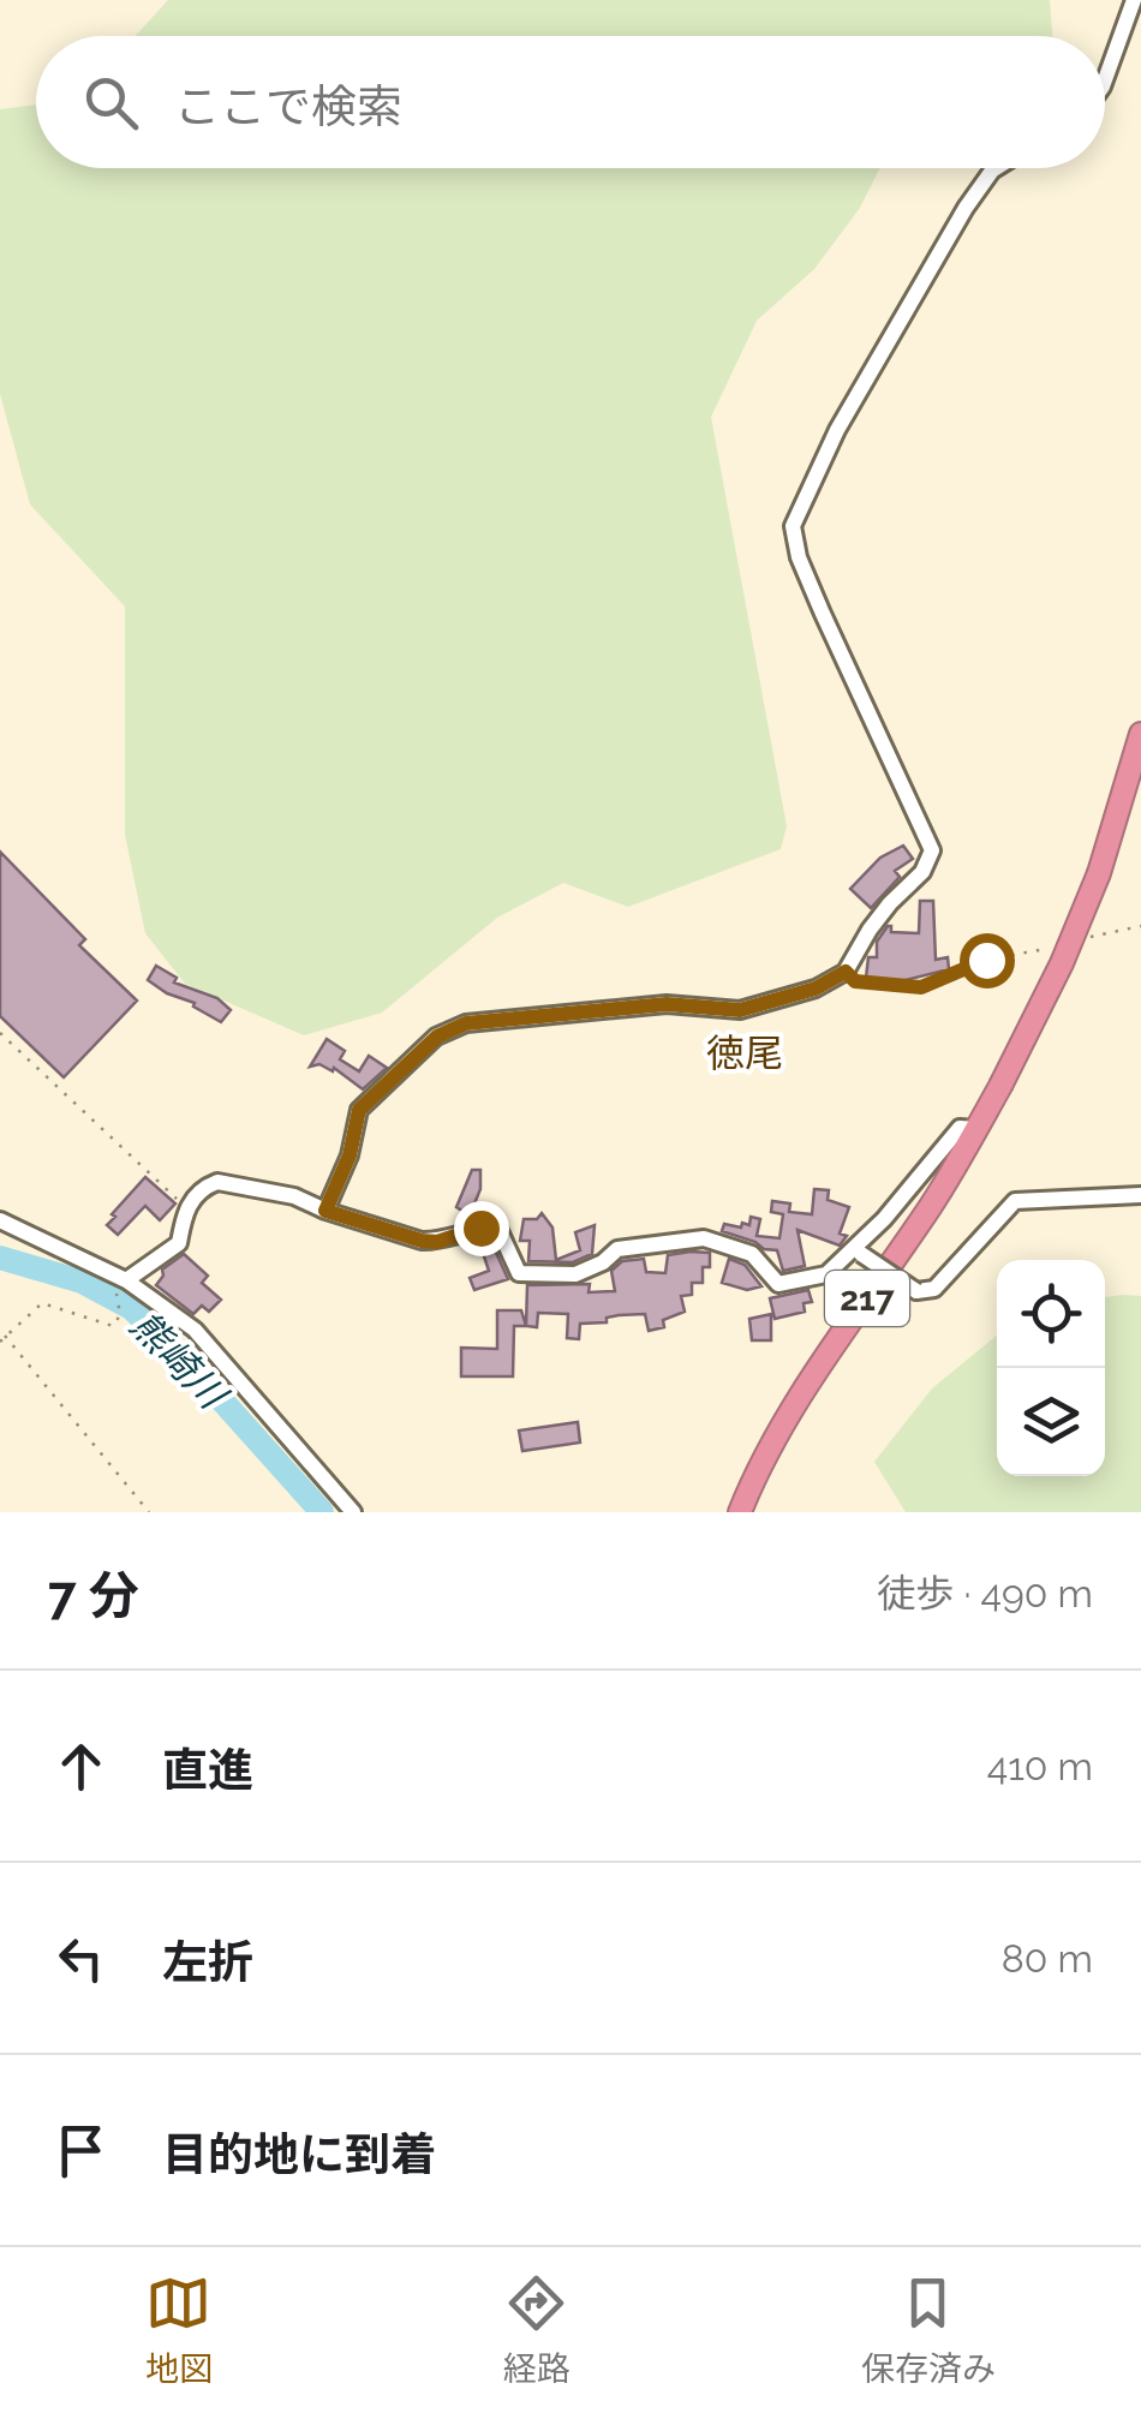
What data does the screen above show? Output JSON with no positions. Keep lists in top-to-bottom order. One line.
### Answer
{"streets":{"highway":["217"]},"districts":["徳尾"],"water":["熊崎川"],"page":{"search":"ここで検索","heading":["7 分","徒歩 · 490 m"],"list":[["直進","410 m"],["左折","80 m"],"目的地に到着"],"nav":["地図","経路","保存済み"]}}
